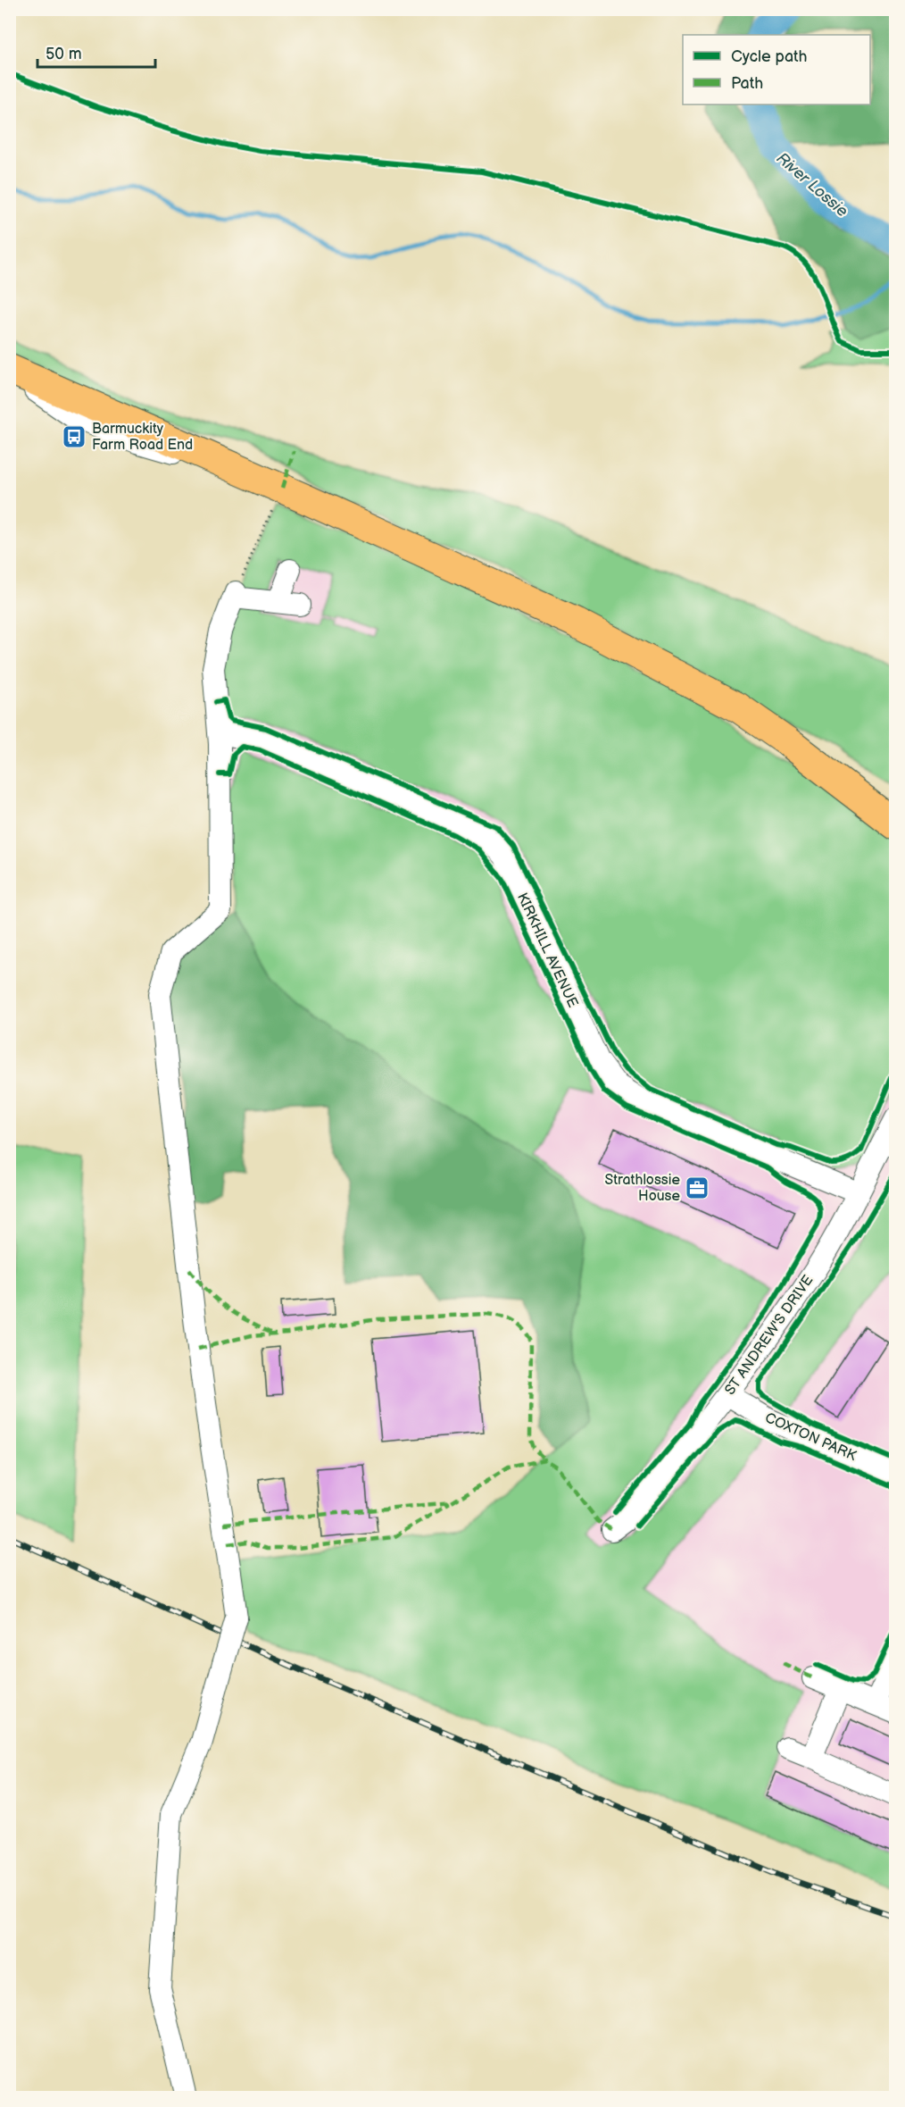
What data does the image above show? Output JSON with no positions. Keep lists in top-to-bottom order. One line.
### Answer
{"streets":{"street":["KIRKHILL AVENUE","ST ANDREW'S DRIVE","COXTON PARK"]},"crossings":[["KIRKHILL AVENUE","ST ANDREW'S DRIVE"],["ST ANDREW'S DRIVE","COXTON PARK"]],"water":["River Lossie"],"places":{"bus stop":["Barmuckity Farm Road End"],"office":["Strathlossie House"]},"legend":["Cycle path","Path"],"scale_bar":"50 m"}
